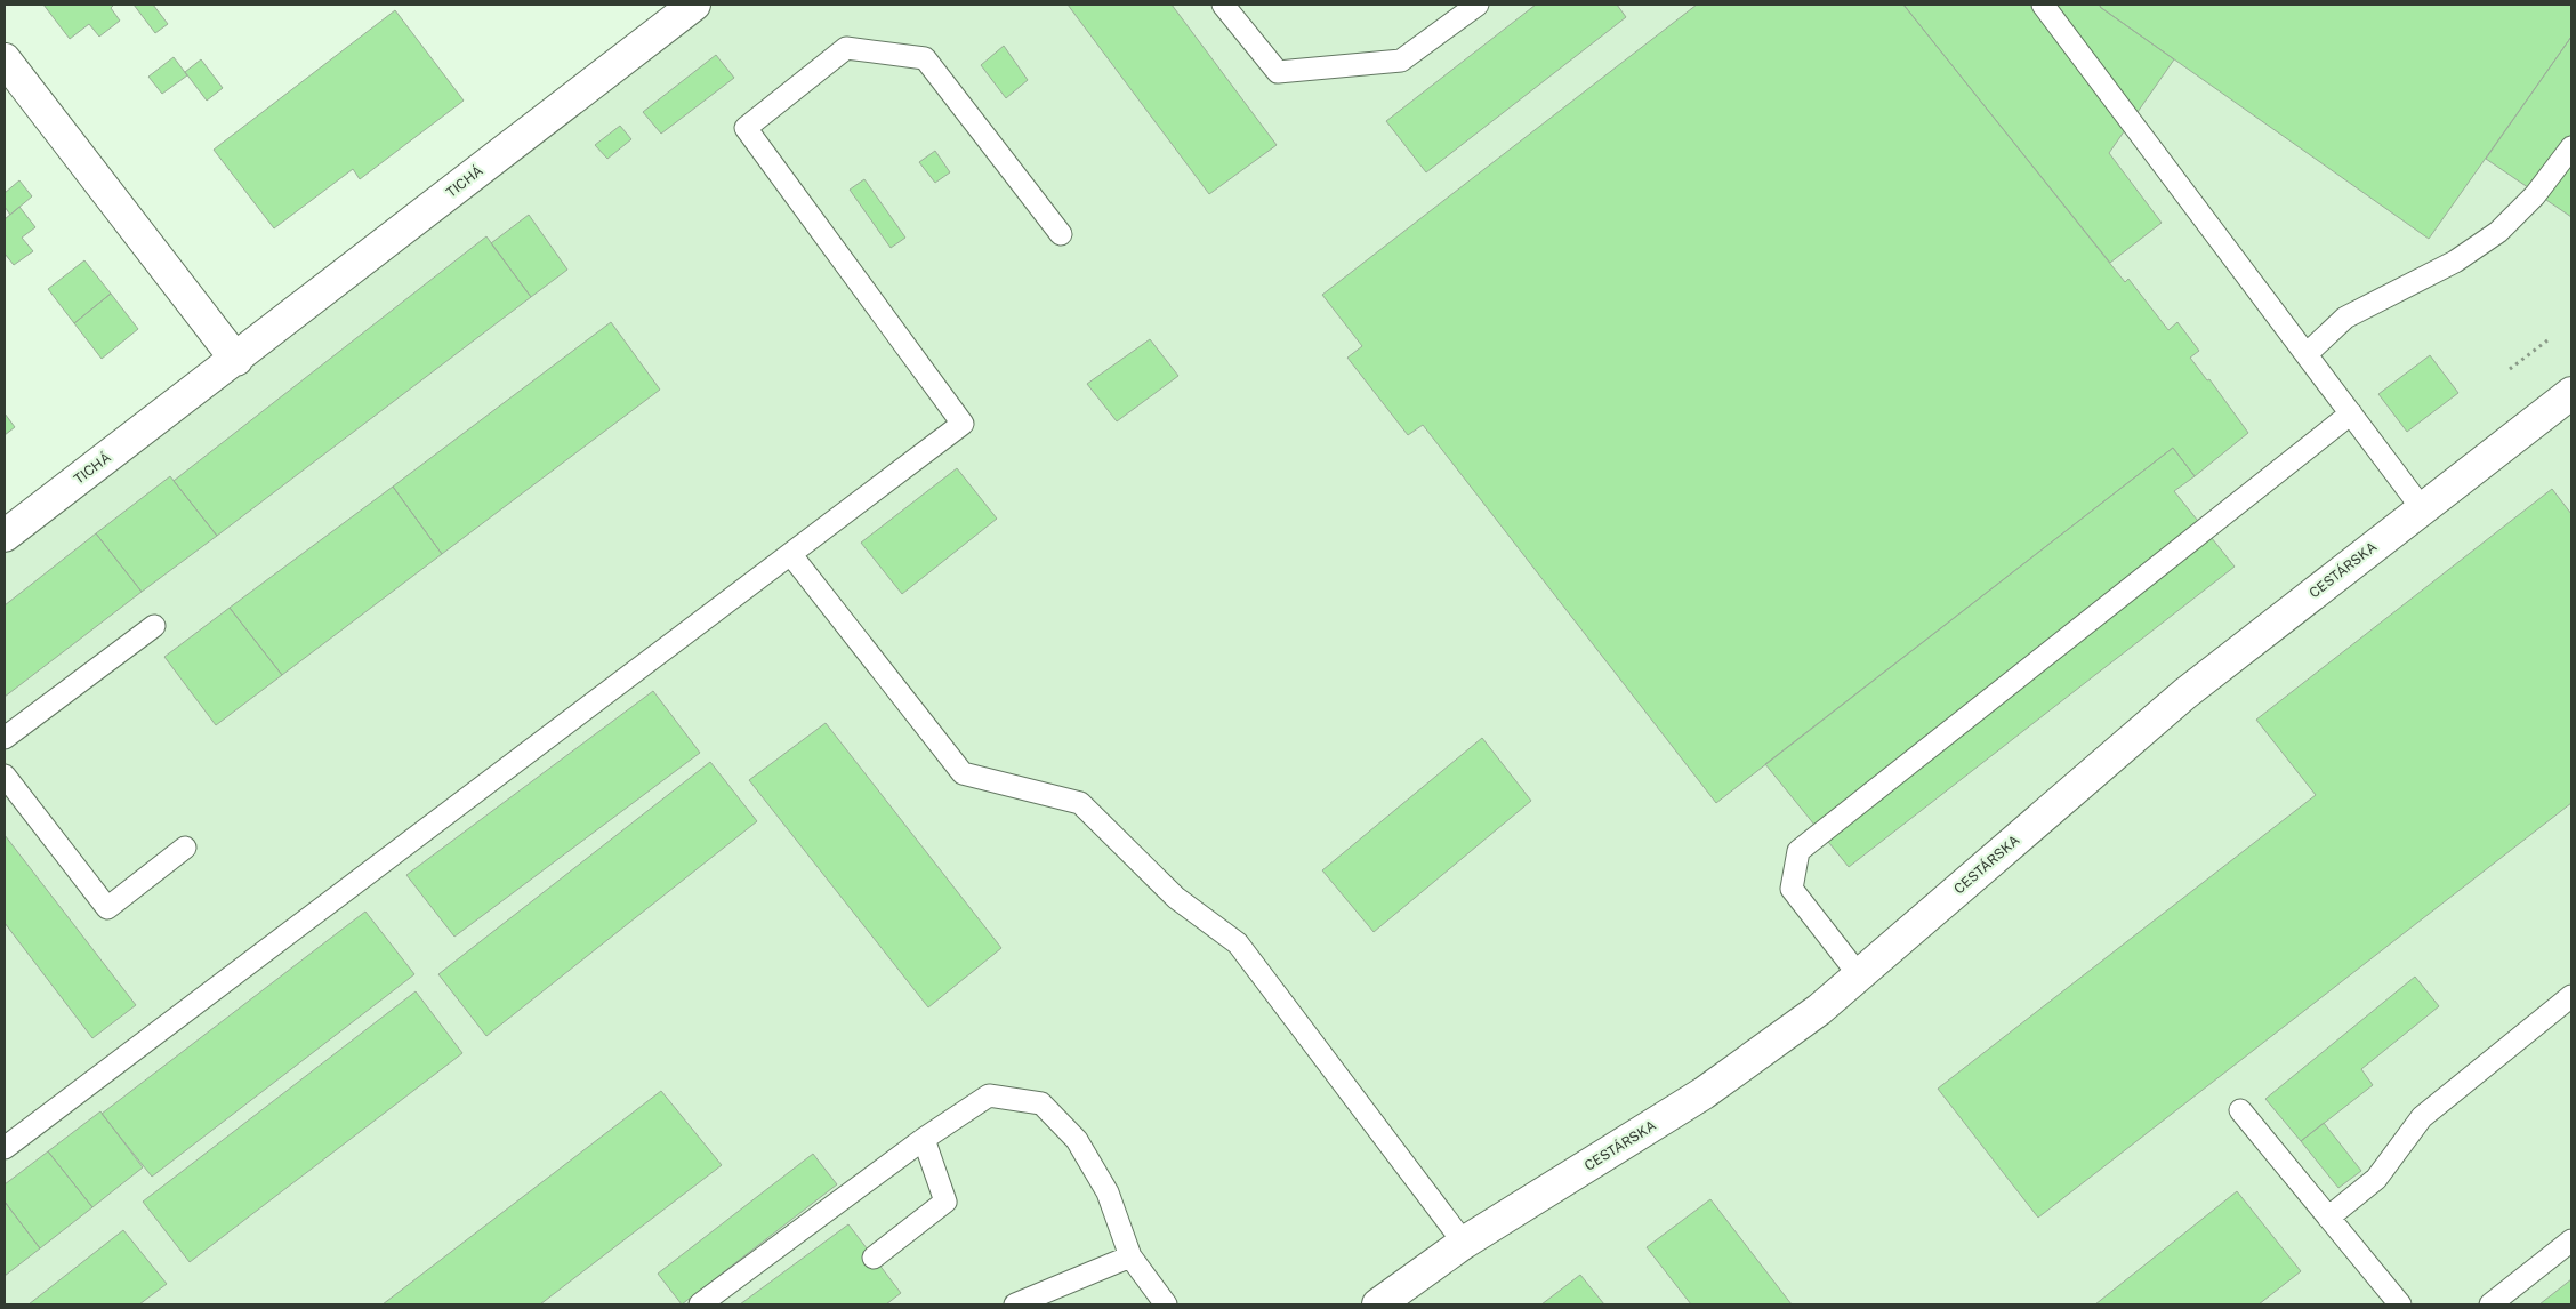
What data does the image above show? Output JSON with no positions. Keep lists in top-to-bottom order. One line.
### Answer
{"streets":{"street":["TICHÁ","CESTÁRSKA"]}}
